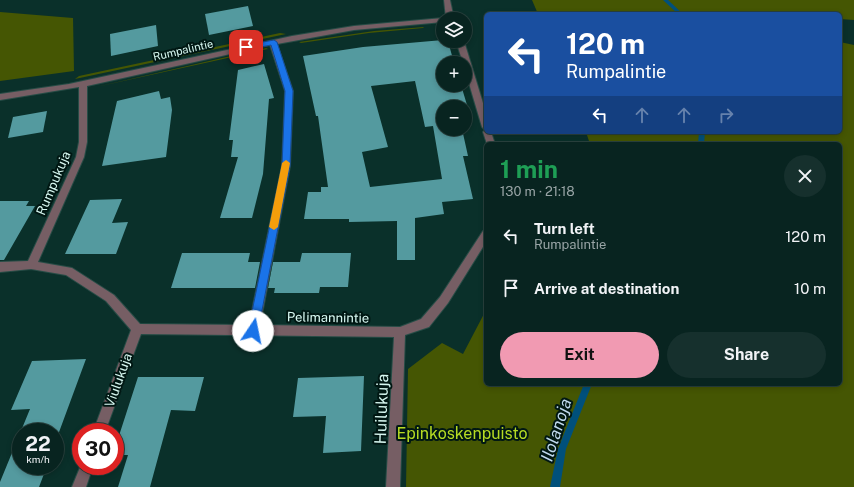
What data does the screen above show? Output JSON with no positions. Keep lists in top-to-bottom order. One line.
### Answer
{"streets":{"street":["Rumpalintie","Rumpukuja","Pelimannintie","Viulukuja","Huilukuja"]},"crossings":[["Rumpalintie","Rumpukuja"],["Pelimannintie","Viulukuja"],["Pelimannintie","Huilukuja"]],"water":["Ilolanoja"],"parks":["Epinkoskenpuisto"],"page":{"map_buttons":["+","−"],"turn":["120 m","Rumpalintie"],"heading":["1 min","130 m · 21:18"],"list":[{"name":"Turn left","note":"Rumpalintie","value":"120 m"},{"name":"Arrive at destination","value":"10 m"}],"buttons":["Exit","Share"],"speed":"22 km/h","limit":"30"}}
